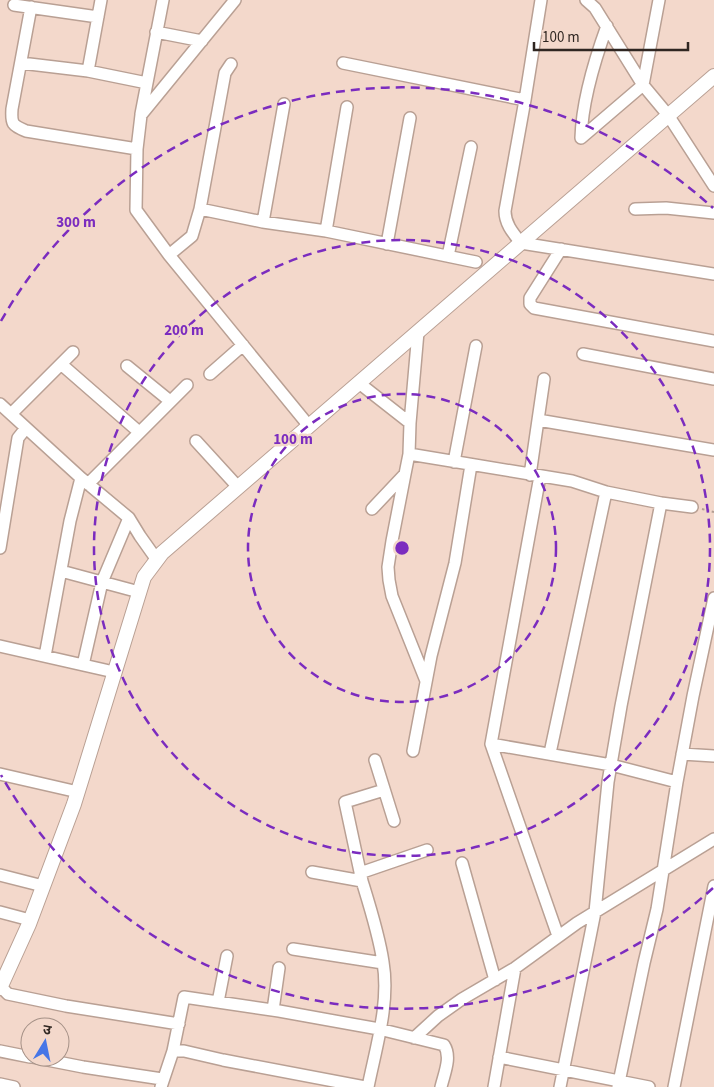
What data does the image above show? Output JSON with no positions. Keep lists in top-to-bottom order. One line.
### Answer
{"scale_bar":"100 m","north":"top","rings":["300 m","200 m","100 m"]}
